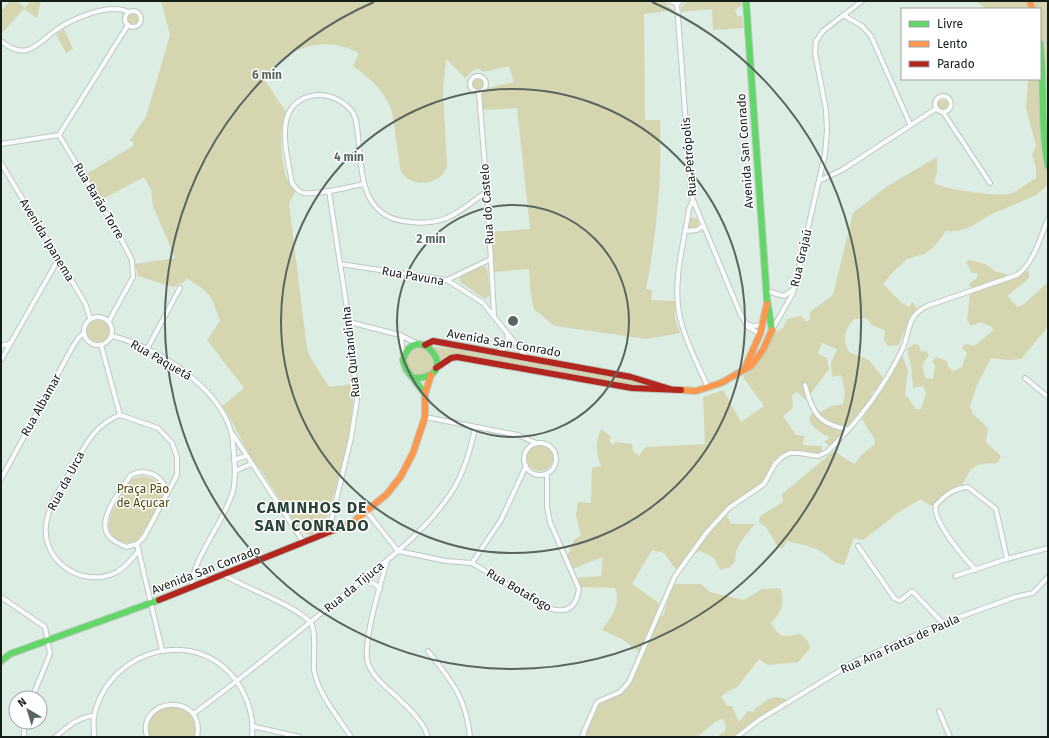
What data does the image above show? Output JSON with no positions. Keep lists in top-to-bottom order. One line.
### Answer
{"streets":{"street":["Avenida San Conrado","Rua Petrópolis","Rua Barão Torre","Rua do Castelo","Avenida Ipanema","Rua Grajaú","Rua Pavuna","Rua Quitandinha","Rua Paquetá","Rua Albamar","Rua da Urca","Rua da Tijuca","Rua Botafogo","Rua Ana Fratta de Paula"]},"crossings":[["Avenida San Conrado","Rua Grajaú"],["Avenida San Conrado","Rua Pavuna"],["Avenida San Conrado","Rua Quitandinha"],["Avenida San Conrado","Rua Paquetá"],["Rua Barão Torre","Avenida Ipanema"],["Rua Barão Torre","Rua Paquetá"],["Rua Barão Torre","Rua Albamar"],["Rua do Castelo","Rua Pavuna"],["Avenida Ipanema","Rua Paquetá"],["Avenida Ipanema","Rua Albamar"],["Rua Pavuna","Rua Quitandinha"],["Rua Paquetá","Rua Albamar"],["Rua da Tijuca","Rua Botafogo"]],"districts":["CAMINHOS DE SAN CONRADO"],"parks":["Praça Pão de Açucar"],"legend":["Livre","Lento","Parado"],"north":"top left","rings":["6 min","4 min","2 min"]}
